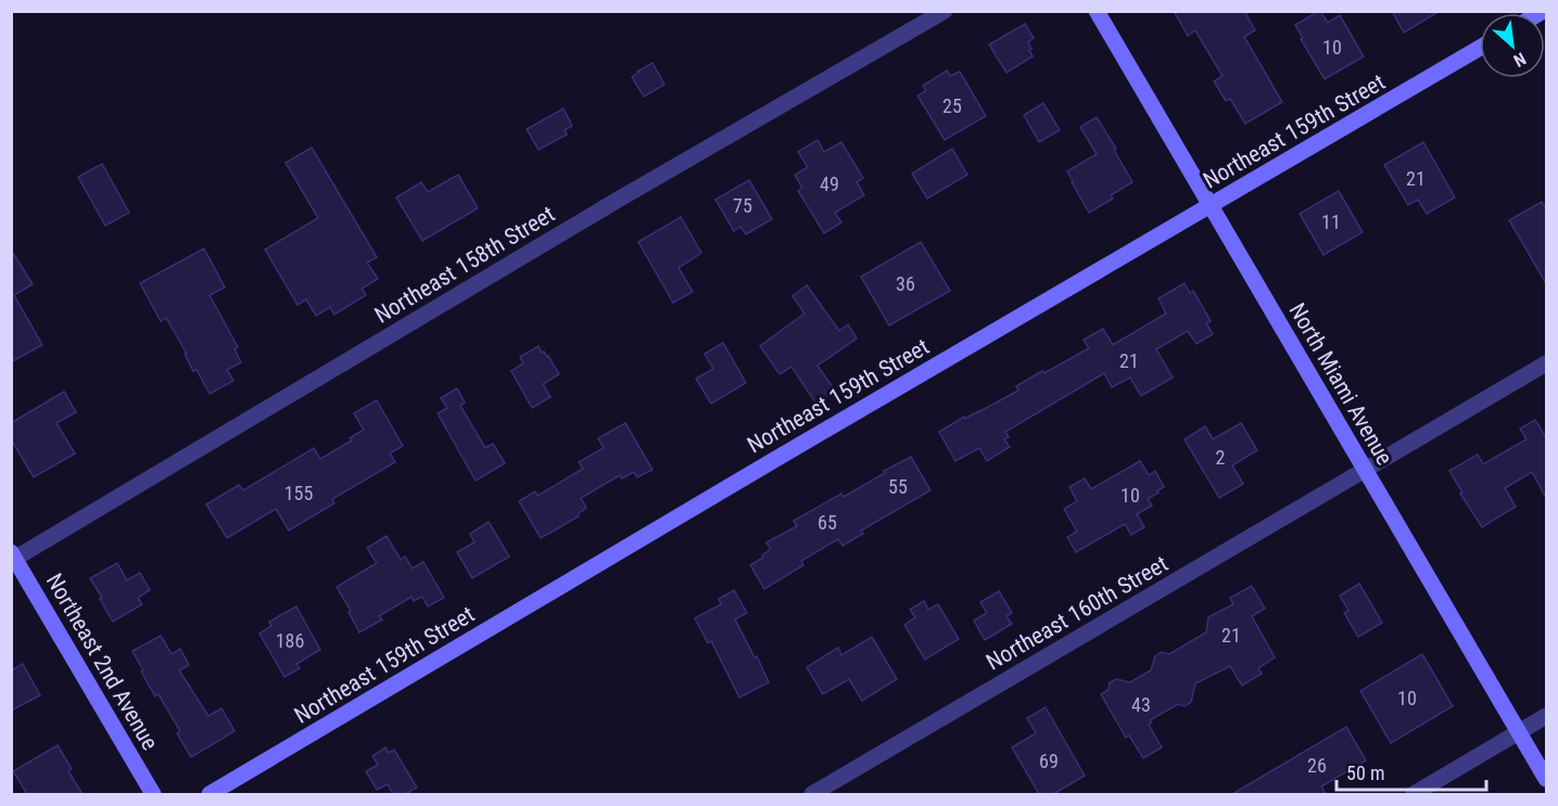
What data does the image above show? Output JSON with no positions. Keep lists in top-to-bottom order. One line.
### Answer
{"streets":{"street":["Northeast 159th Street","Northeast 158th Street","North Miami Avenue","Northeast 160th Street","Northeast 2nd Avenue"]},"crossings":[["Northeast 159th Street","North Miami Avenue"],["Northeast 158th Street","Northeast 2nd Avenue"],["North Miami Avenue","Northeast 160th Street"]],"house_numbers":["10","25","21","49","75","11","36","21","2","55","155","10","65","21","186","10","43","69","26"],"scale_bar":"50 m","north":"bottom right"}
